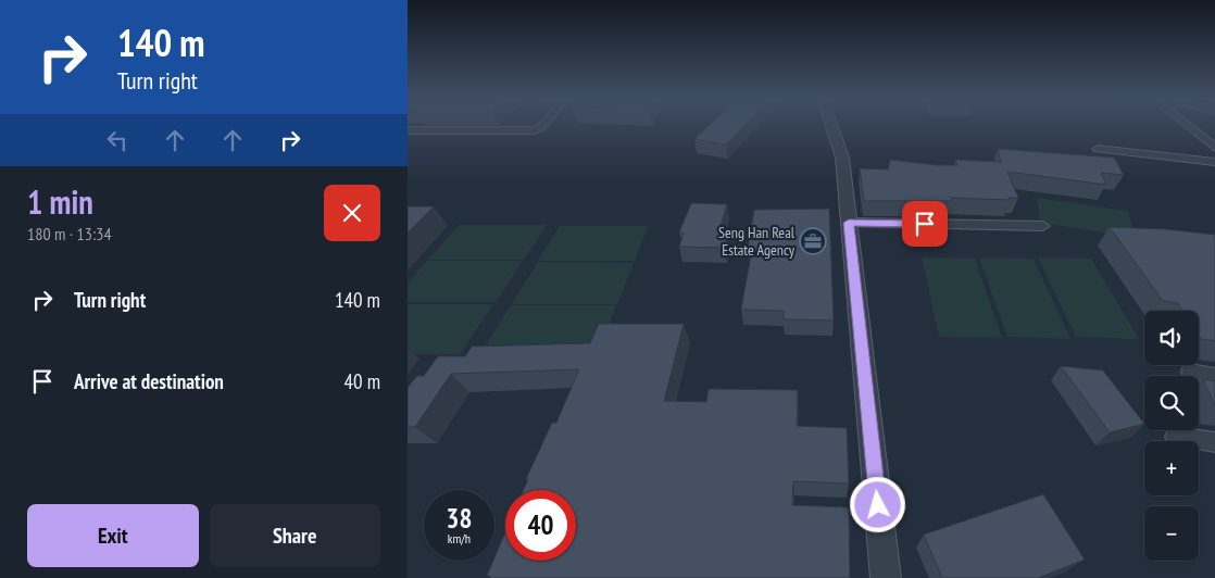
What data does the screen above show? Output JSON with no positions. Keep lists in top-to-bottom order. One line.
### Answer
{"places":{"office":["Seng Han Real Estate Agency"]},"page":{"turn":["140 m","Turn right"],"heading":["1 min","180 m · 13:34"],"list":[{"name":"Turn right","value":"140 m"},{"name":"Arrive at destination","value":"40 m"}],"map_buttons":["+","−"],"speed":"38 km/h","limit":"40","buttons":["Exit","Share"]}}
